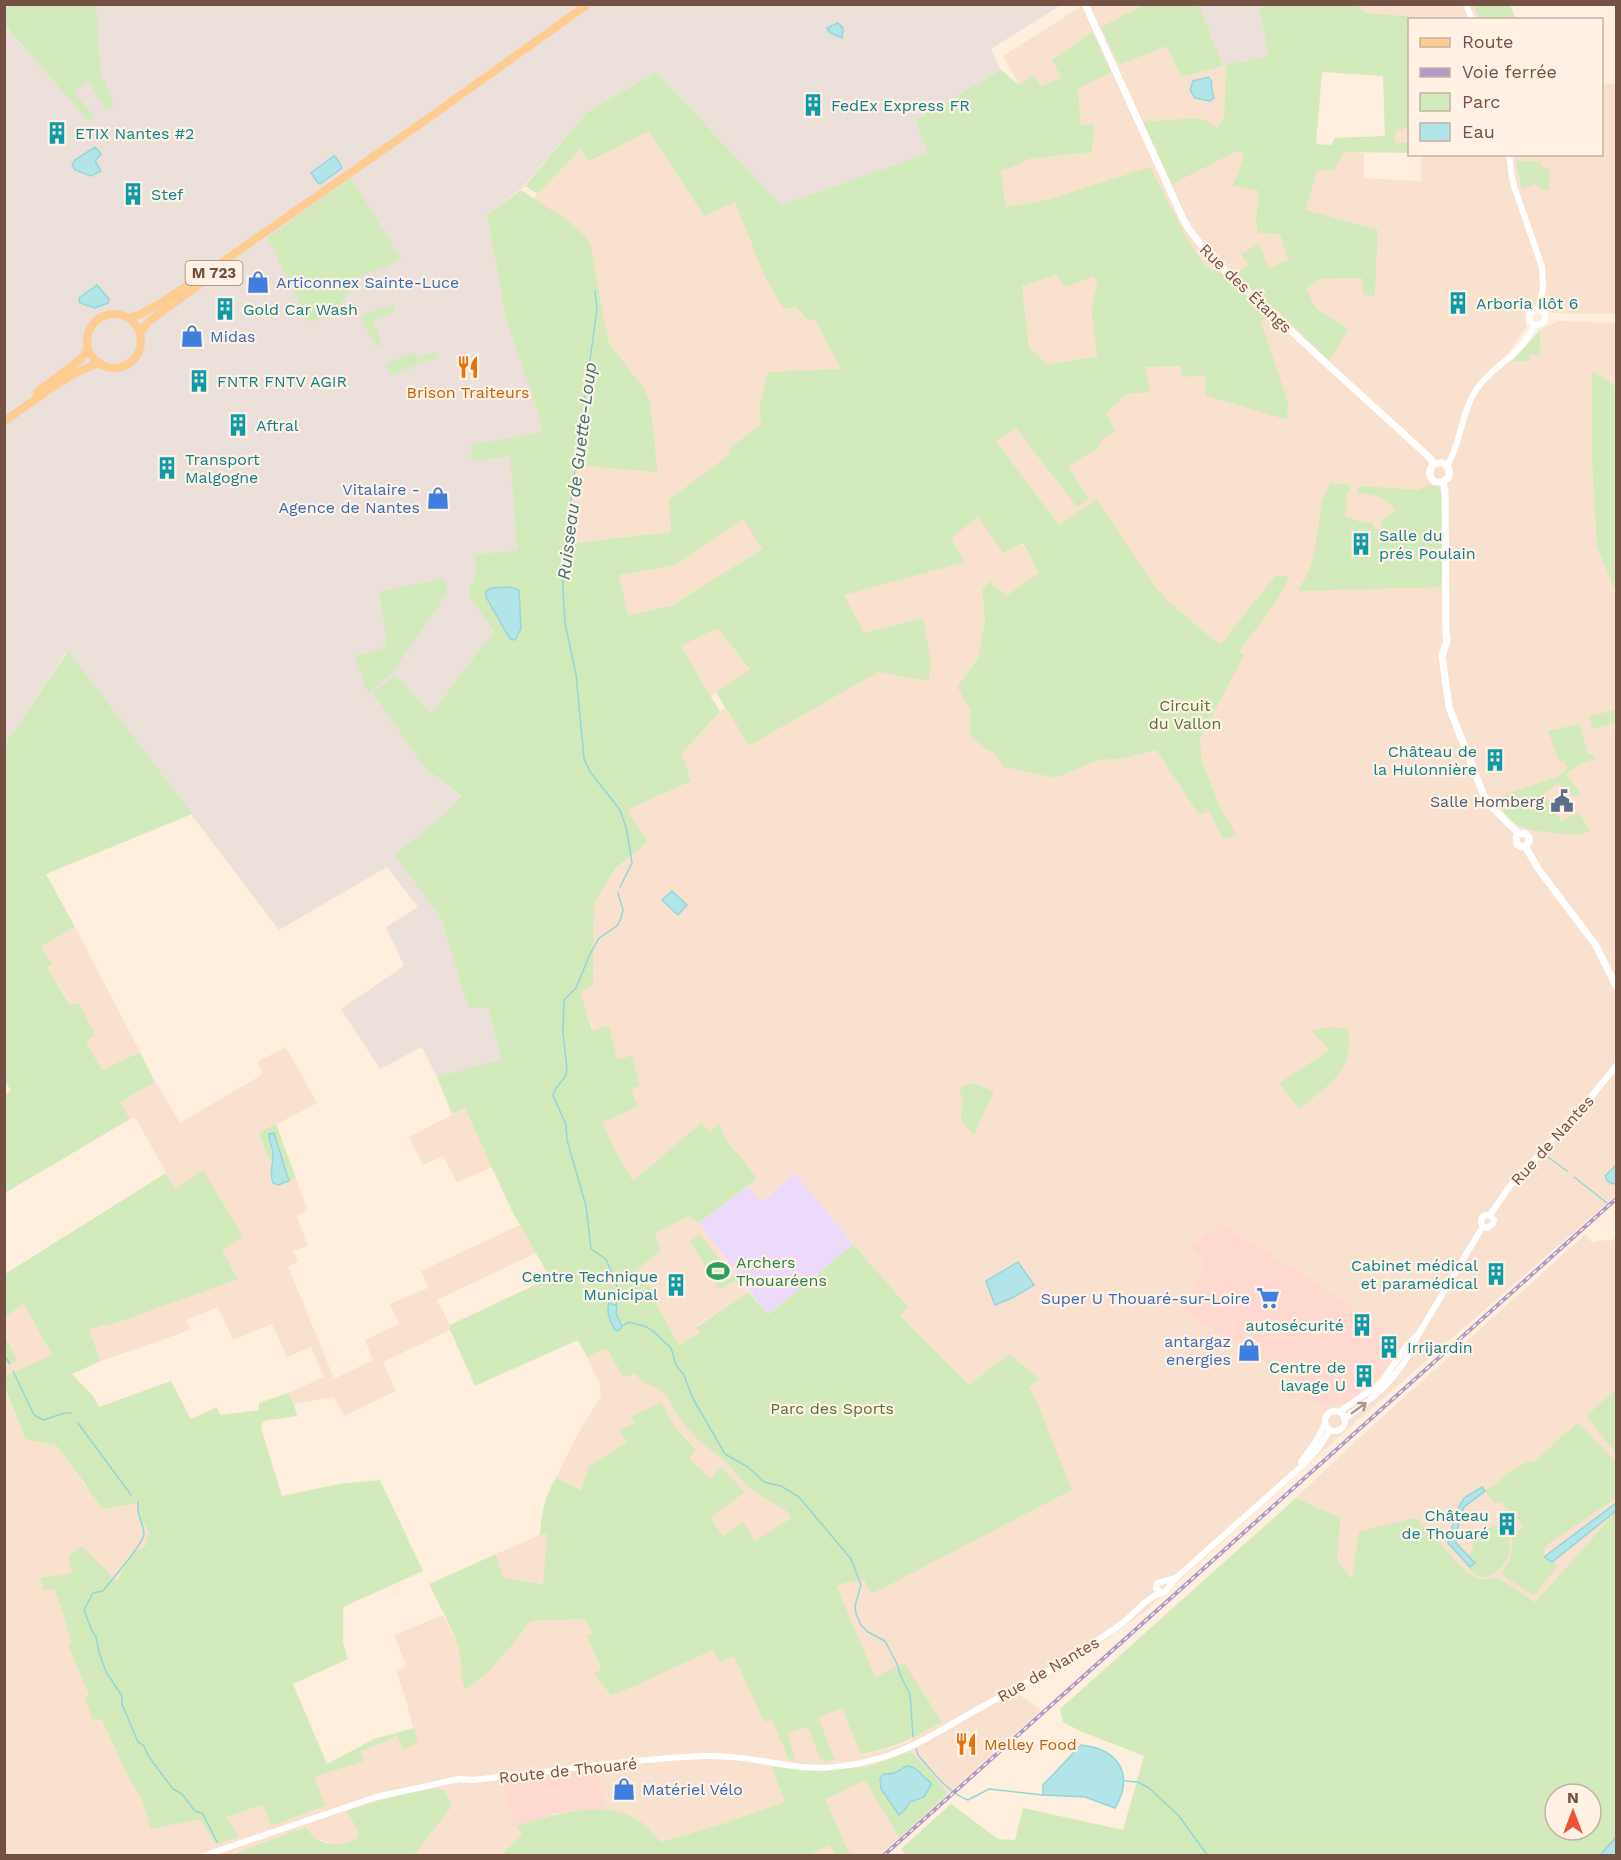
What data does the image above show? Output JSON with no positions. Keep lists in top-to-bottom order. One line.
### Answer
{"streets":{"main road":["M 723","Rue des Étangs"],"street":["Rue de Nantes","Route de Thouaré"]},"crossings":[["Rue de Nantes","Route de Thouaré"]],"water":["Ruisseau de Guette-Loup"],"parks":["Circuit du Vallon","Parc des Sports"],"places":{"building":["FedEx Express FR","ETIX Nantes #2","Stef","Arboria Ilôt 6","Gold Car Wash","FNTR FNTV AGIR","Aftral","Transport Malgogne","Salle du prés Poulain","Château de la Hulonnière","Cabinet médical et paramédical","Centre Technique Municipal","autosécurité","Irrijardin","Centre de lavage U","Château de Thouaré"],"shop":["Articonnex Sainte-Luce","Midas","Vitalaire - Agence de Nantes","antargaz energies","Matériel Vélo"],"restaurant":["Brison Traiteurs","Melley Food"],"public building":["Salle Homberg"],"sports":["Archers Thouaréens"],"supermarket":["Super U Thouaré-sur-Loire"]},"legend":["Route","Voie ferrée","Parc","Eau"],"north":"top"}
